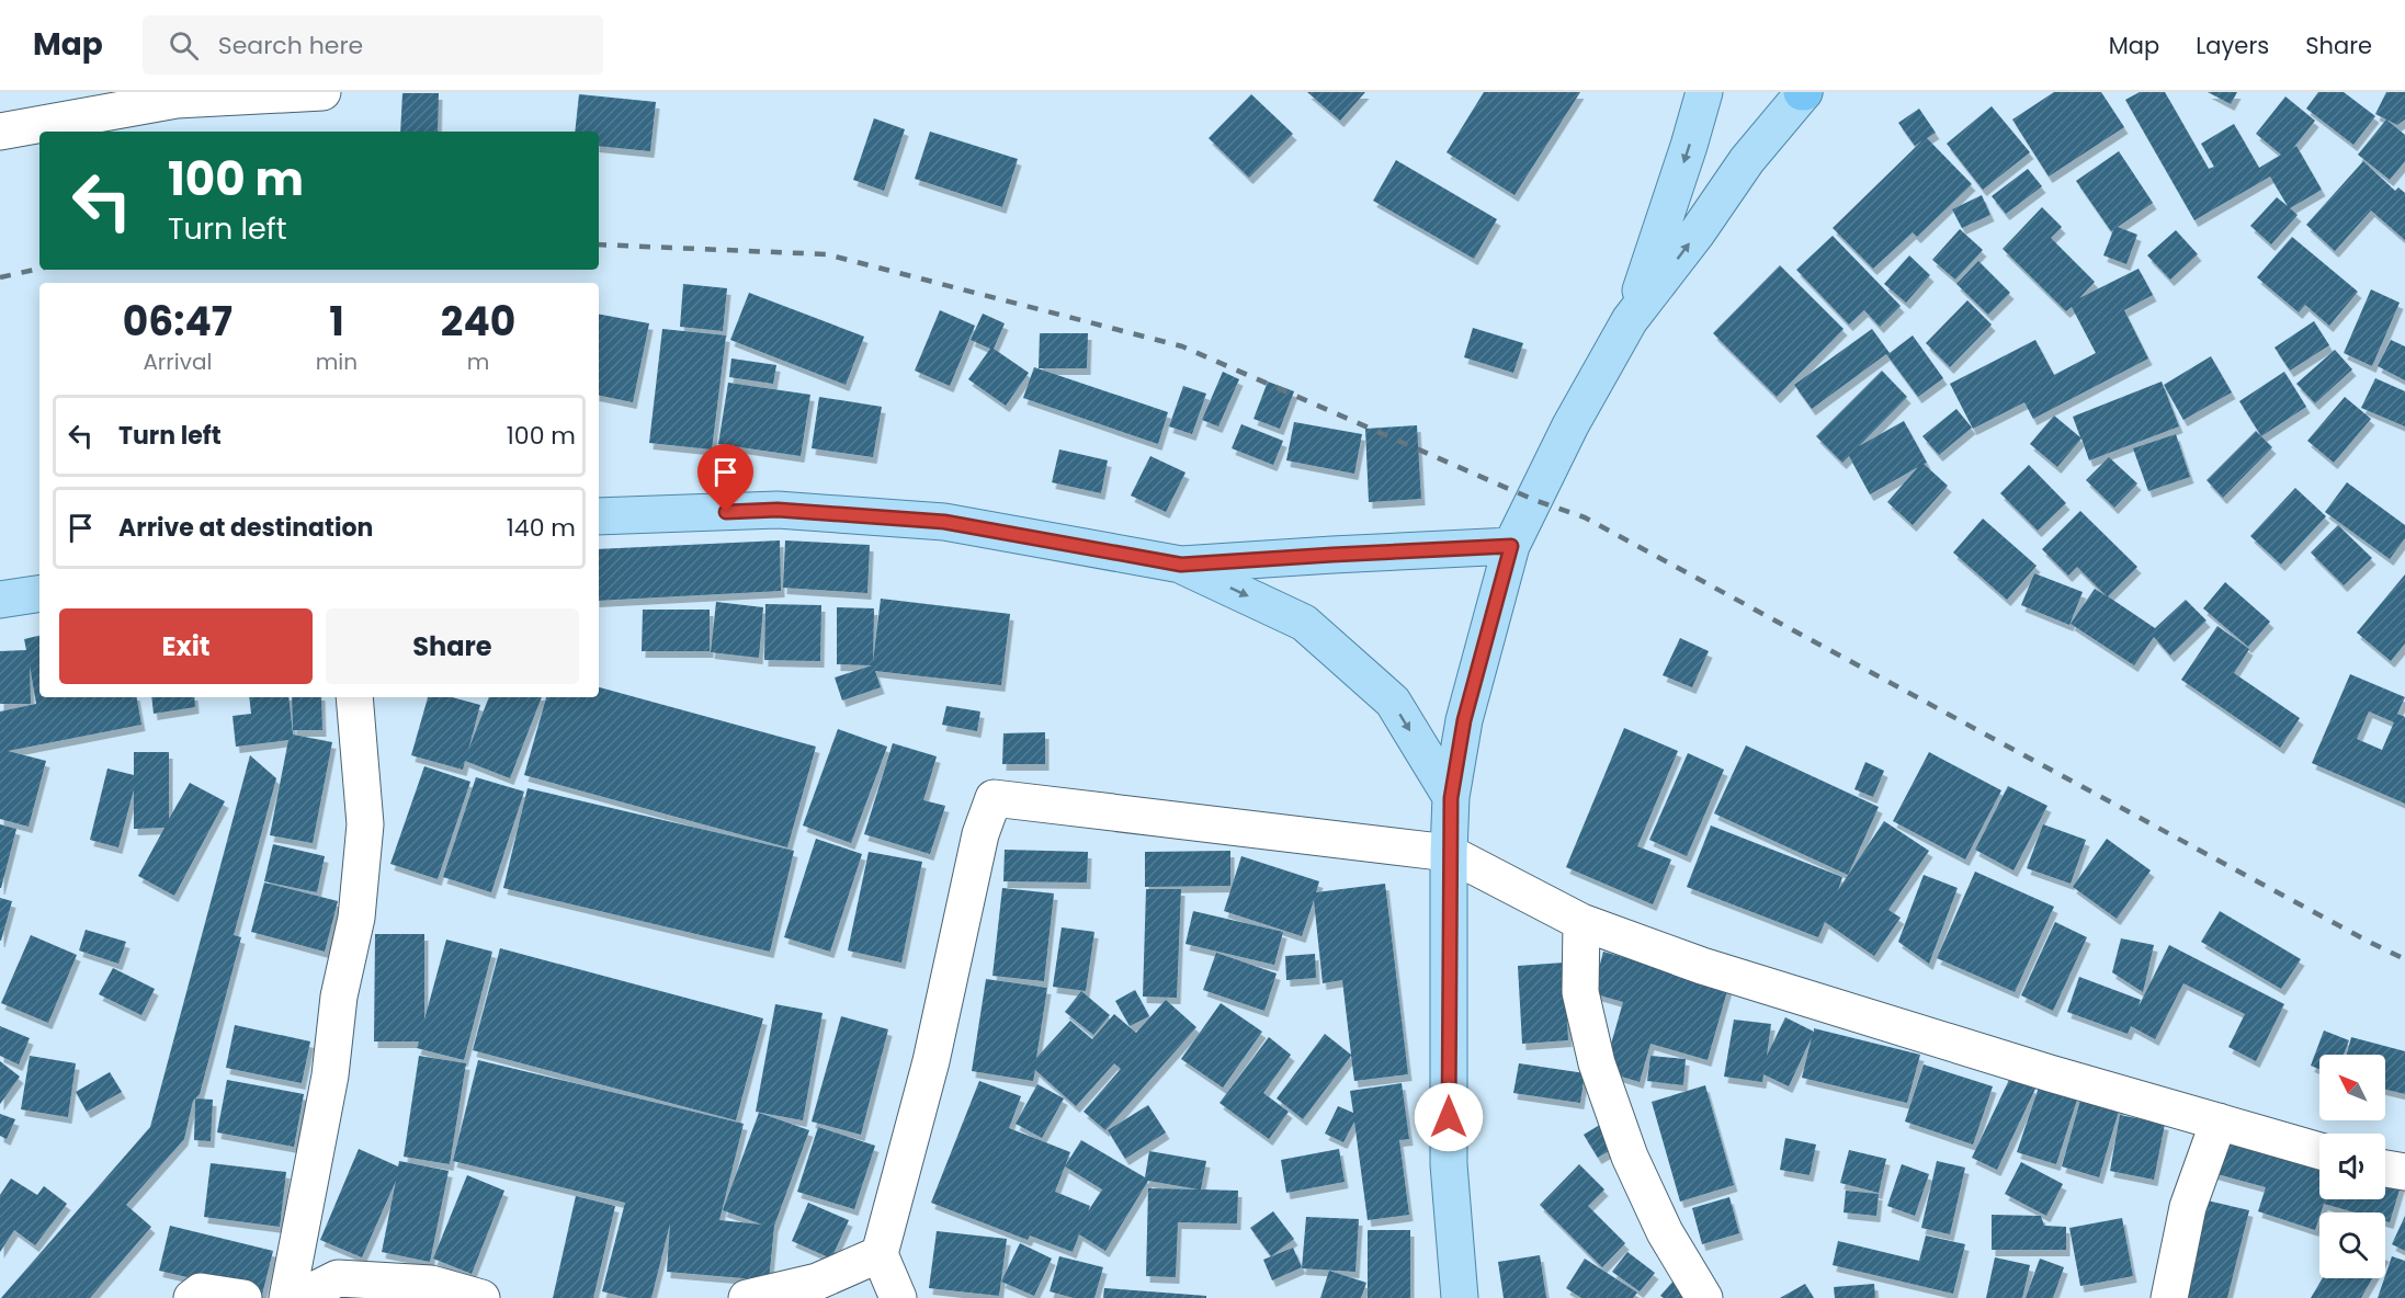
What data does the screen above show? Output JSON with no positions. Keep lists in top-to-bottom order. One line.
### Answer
{"north":"top left","page":{"header":"Map","search":"Search here","nav":["Map","Layers","Share"],"turn":["100 m","Turn left"],"eta":["06:47","Arrival","1","min","240","m"],"list":[{"name":"Turn left","value":"100 m"},{"name":"Arrive at destination","value":"140 m"}],"buttons":["Exit","Share"]}}
